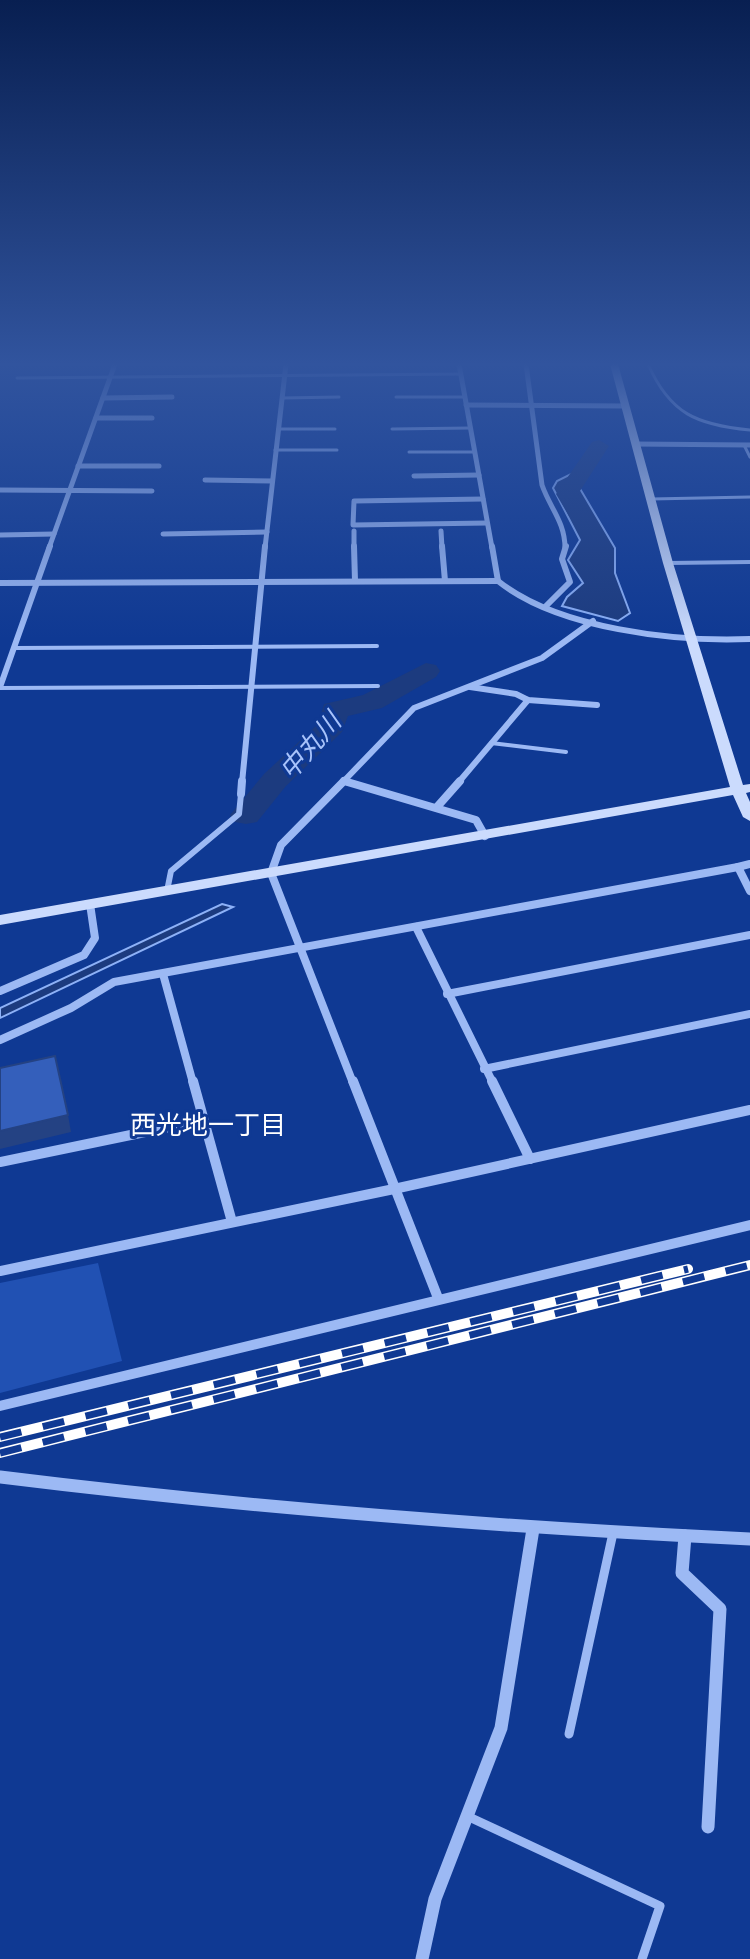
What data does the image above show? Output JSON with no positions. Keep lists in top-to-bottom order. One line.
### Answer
{"districts":["西光地一丁目"],"water":["中丸川"]}
